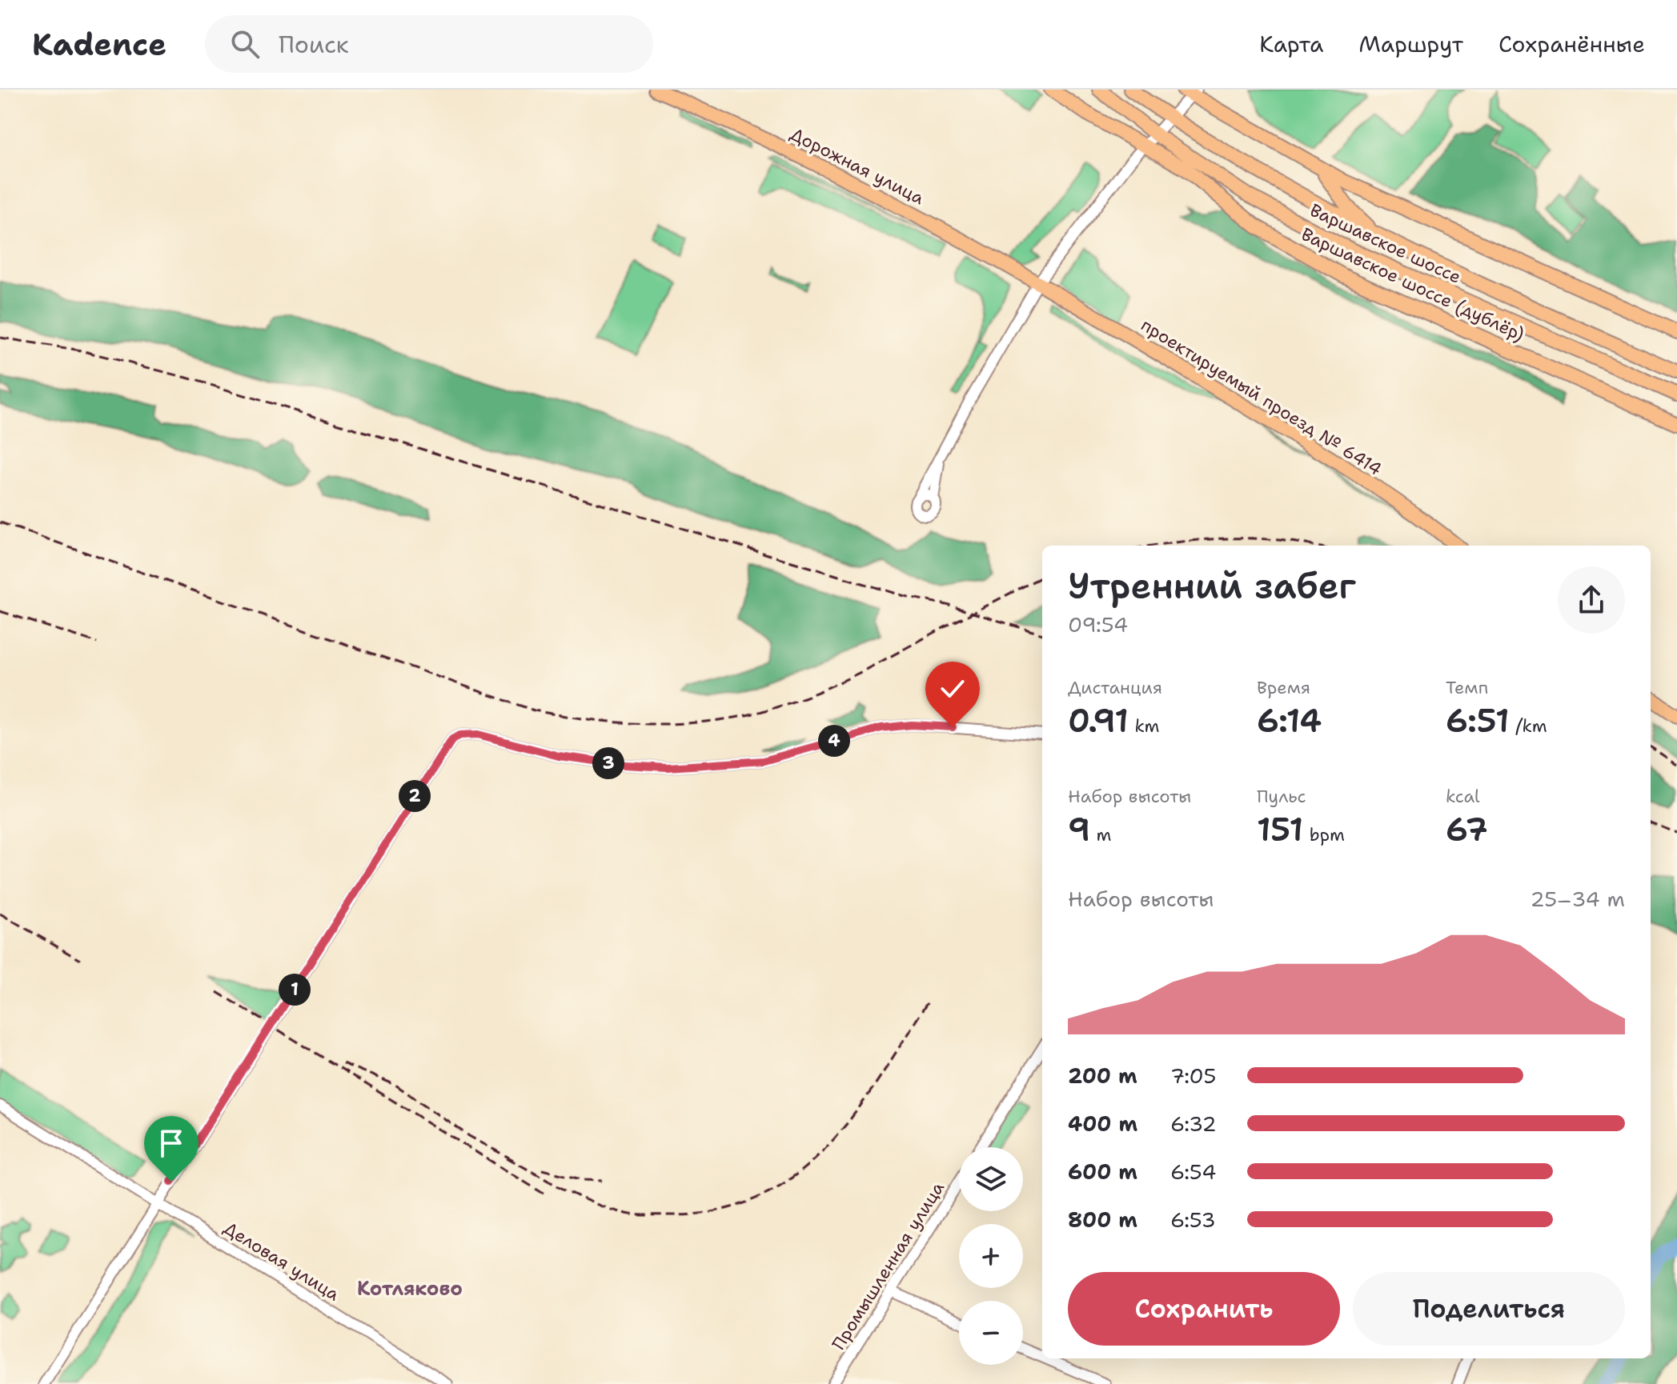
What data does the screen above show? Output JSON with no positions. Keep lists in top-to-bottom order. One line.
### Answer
{"streets":{"main road":["Дорожная улица","Варшавское шоссе","Варшавское шоссе (дублёр)","проектируемый проезд № 6414"],"street":["Деловая улица","Промышленная улица"]},"crossings":[["Дорожная улица","проектируемый проезд № 6414"]],"districts":["Котляково"],"page":{"header":"Kadence","search":"Поиск","nav":["Карта","Маршрут","Сохранённые"],"heading":["Утренний забег","09:54"],"stats":[["Дистанция","0.91 km"],["Время","6:14"],["Темп","6:51 /km"],["Набор высоты","9 m"],["Пульс","151 bpm"],["kcal","67"]],"pins":["4","3","2","1"],"chart":["Набор высоты","25–34 m"],"list":[{"name":"200 m","note":"7:05"},{"name":"400 m","note":"6:32"},{"name":"600 m","note":"6:54"},{"name":"800 m","note":"6:53"}],"map_buttons":["+","−"],"buttons":["Сохранить","Поделиться"]}}
